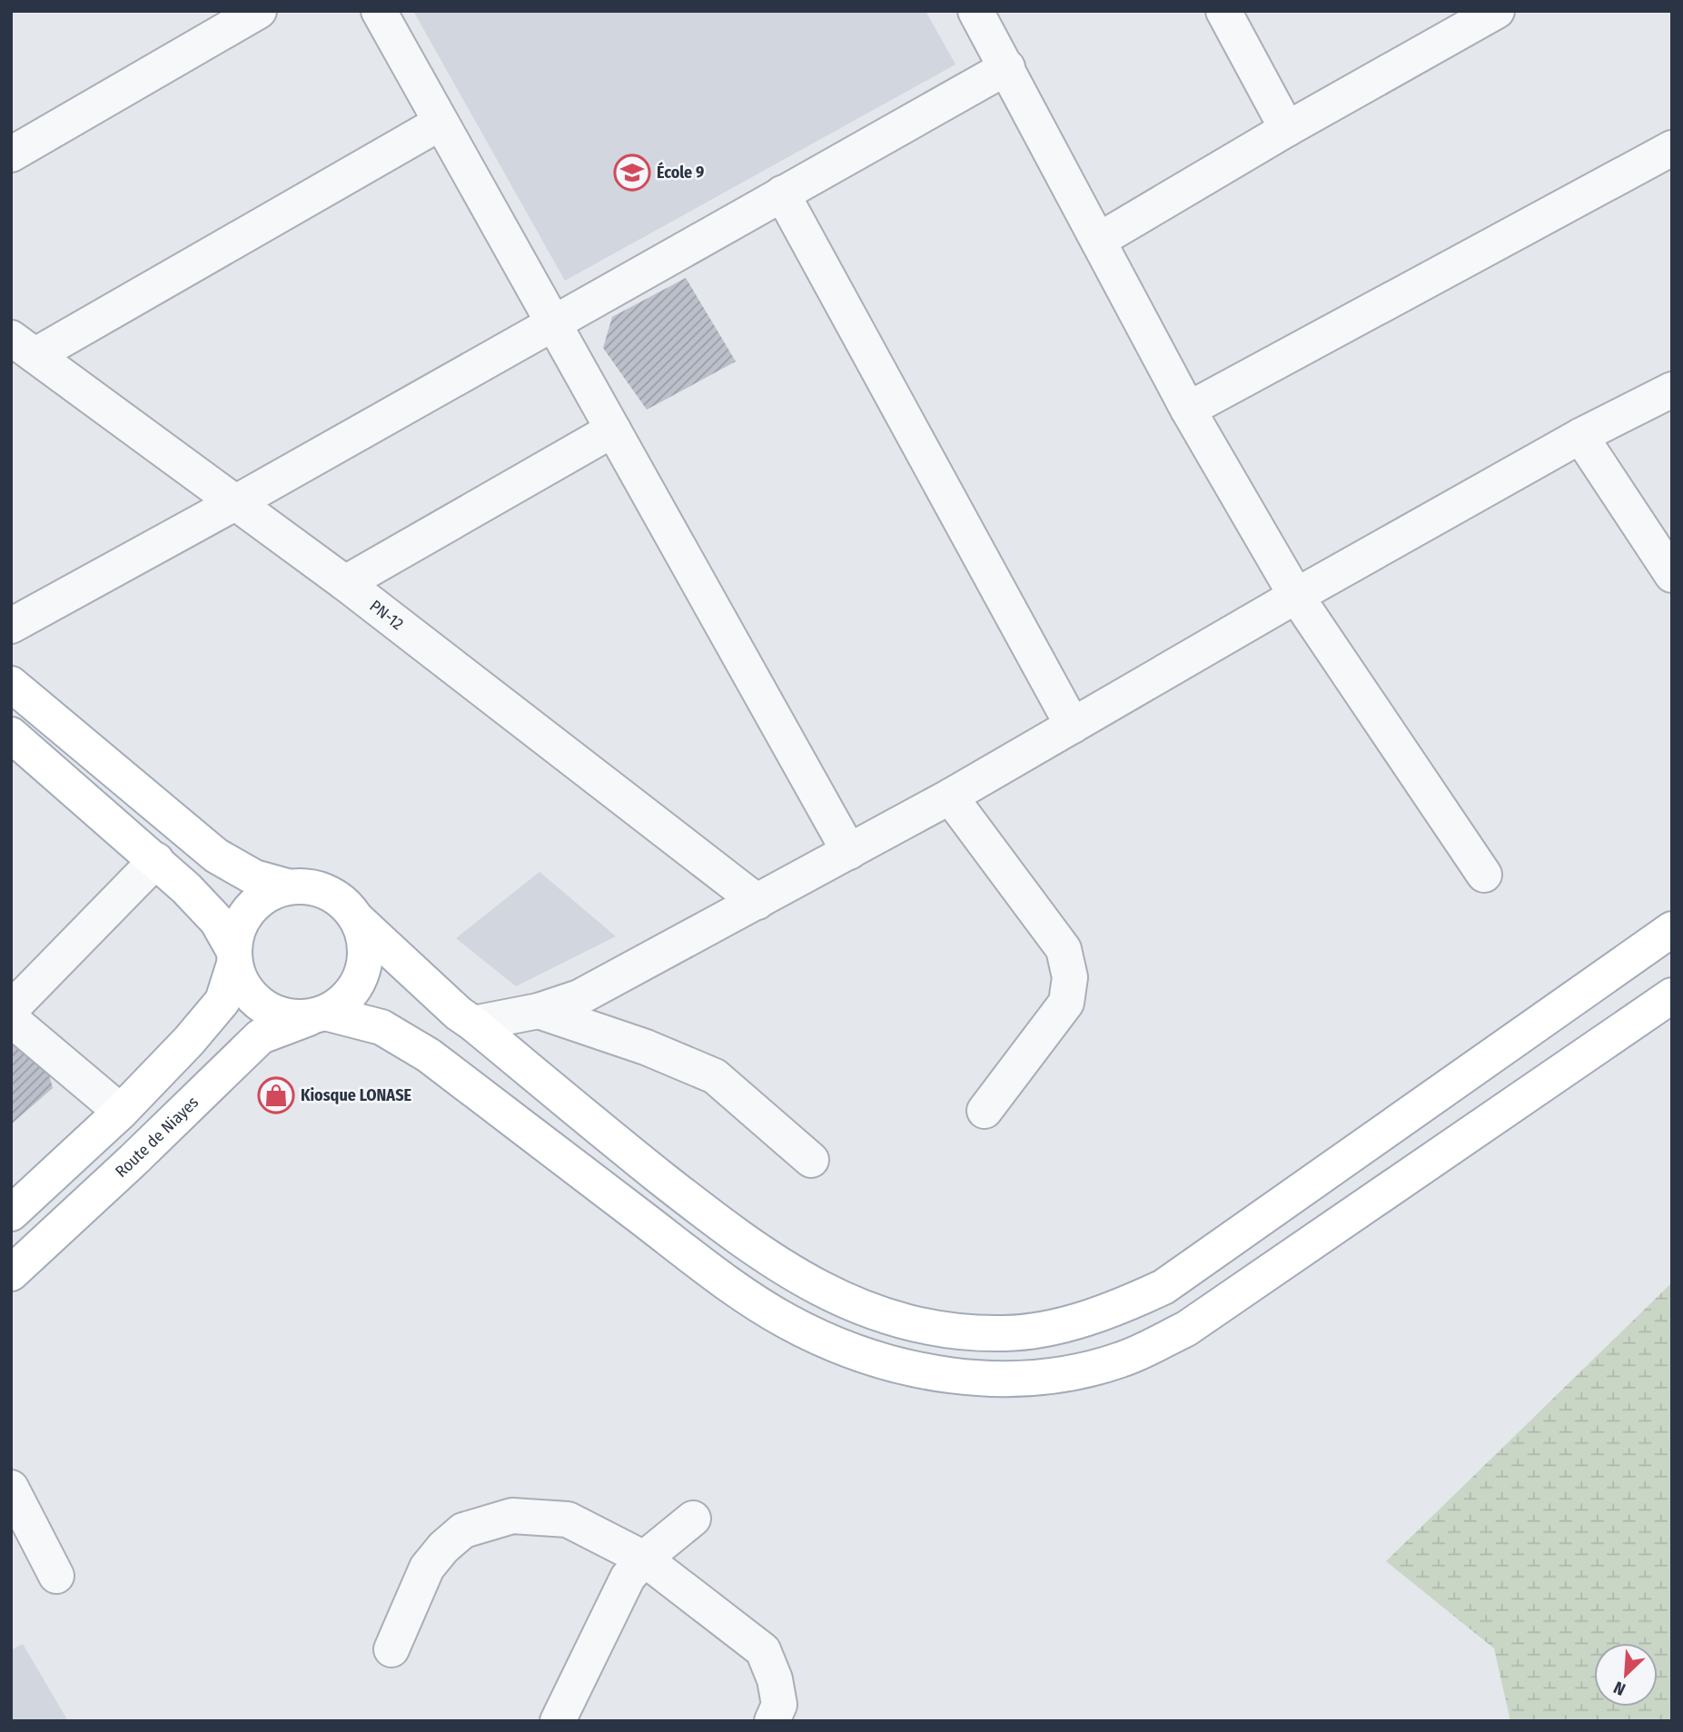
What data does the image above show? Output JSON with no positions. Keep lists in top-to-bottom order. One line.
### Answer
{"streets":{"main road":["Route de Niayes"],"street":["PN-12"]},"places":{"school or university":["École 9"],"shop":["Kiosque LONASE"]},"north":"bottom left"}
